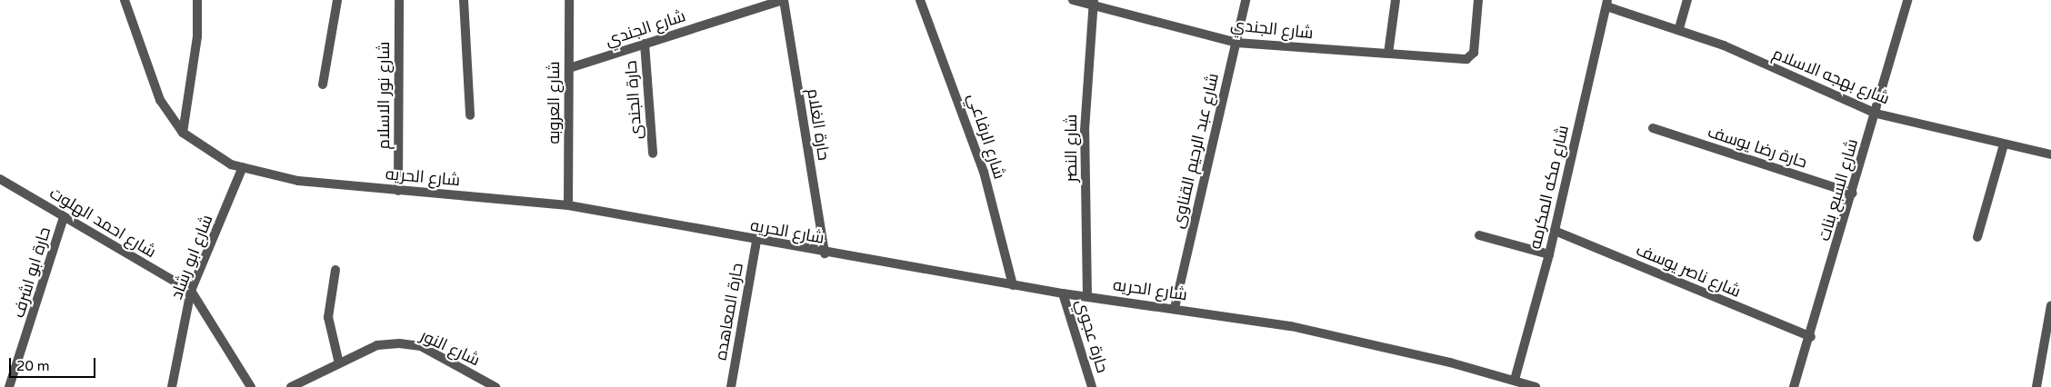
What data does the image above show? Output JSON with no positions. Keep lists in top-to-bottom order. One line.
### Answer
{"streets":{"street":["شارع الجندي","شارع بهجه الاسلام","شارع نور الاسلام","حارة الجندى","شارع العروبه","حارة الغلام","شارع الرفاعي","حارة رضا يوسف","شارع النصر","شارع عبد الرحيم القناوى","شارع الحريه","شارع مكه المكرمه","شارع السبع بنات","شارع احمد الهلوت","شارع ابو رشاد","شارع ناصر يوسف","حارة ابو اشرف","حارة المعاهده","حارة عجوي","شارع النور"]},"crossings":[["شارع الجندي","حارة الجندى"],["شارع الجندي","شارع العروبه"],["شارع الجندي","حارة الغلام"],["شارع الجندي","شارع النصر"],["شارع الجندي","شارع عبد الرحيم القناوى"],["شارع بهجه الاسلام","شارع مكه المكرمه"],["شارع بهجه الاسلام","شارع السبع بنات"],["شارع نور الاسلام","شارع الحريه"],["شارع العروبه","شارع الحريه"],["حارة الغلام","شارع الحريه"],["شارع الرفاعي","شارع الحريه"],["حارة رضا يوسف","شارع السبع بنات"],["شارع النصر","شارع الحريه"],["شارع عبد الرحيم القناوى","شارع الحريه"],["شارع الحريه","شارع مكه المكرمه"],["شارع الحريه","شارع ابو رشاد"],["شارع الحريه","حارة المعاهده"],["شارع الحريه","حارة عجوي"],["شارع مكه المكرمه","شارع ناصر يوسف"],["شارع السبع بنات","شارع ناصر يوسف"],["شارع احمد الهلوت","شارع ابو رشاد"],["شارع احمد الهلوت","حارة ابو اشرف"]],"scale_bar":"20 m"}
